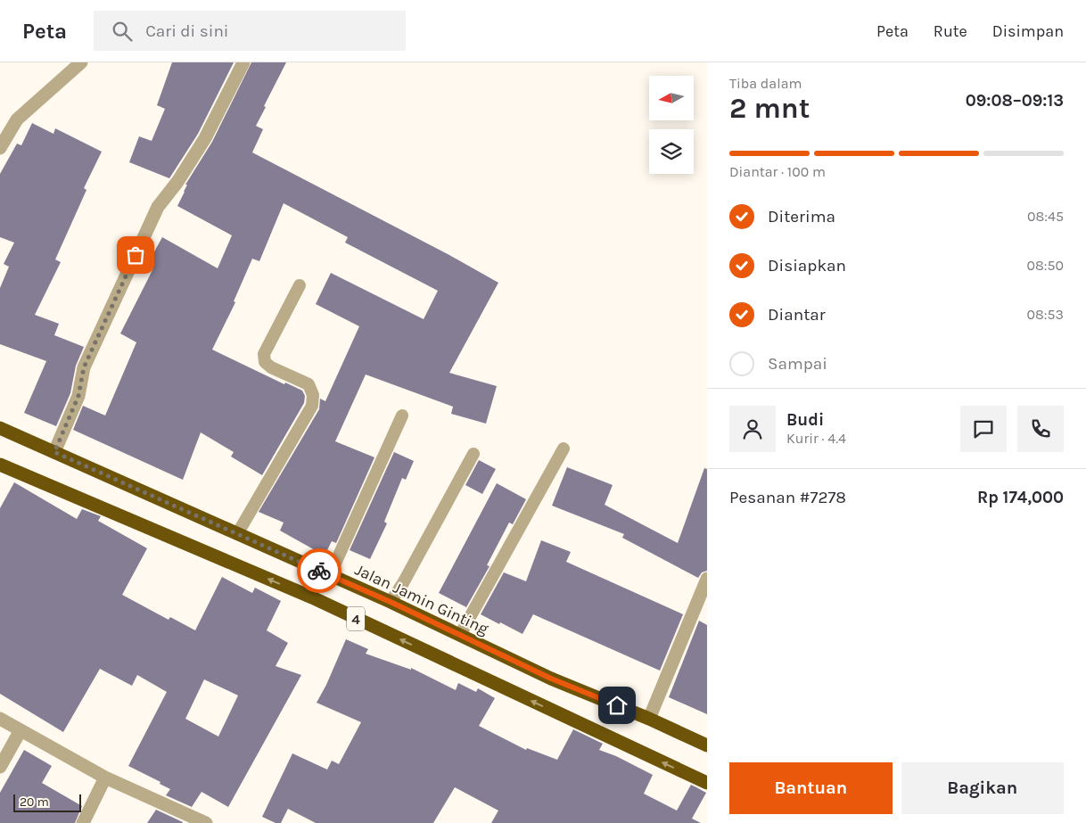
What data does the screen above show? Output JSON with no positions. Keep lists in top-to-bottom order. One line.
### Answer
{"streets":{"highway":["Jalan Jamin Ginting","4"]},"scale_bar":"20 m","north":"left","page":{"header":"Peta","search":"Cari di sini","nav":["Peta","Rute","Disimpan"],"heading":["2 mnt","Tiba dalam","09:08–09:13"],"panel":["Budi","Kurir · 4.4","Pesanan #7278","Rp 174,000"],"bar":"Diantar · 100 m","list":[["Diterima","08:45"],["Disiapkan","08:50"],["Diantar","08:53"],"Sampai"],"buttons":["Bantuan","Bagikan"],"scale":"20 m"}}
